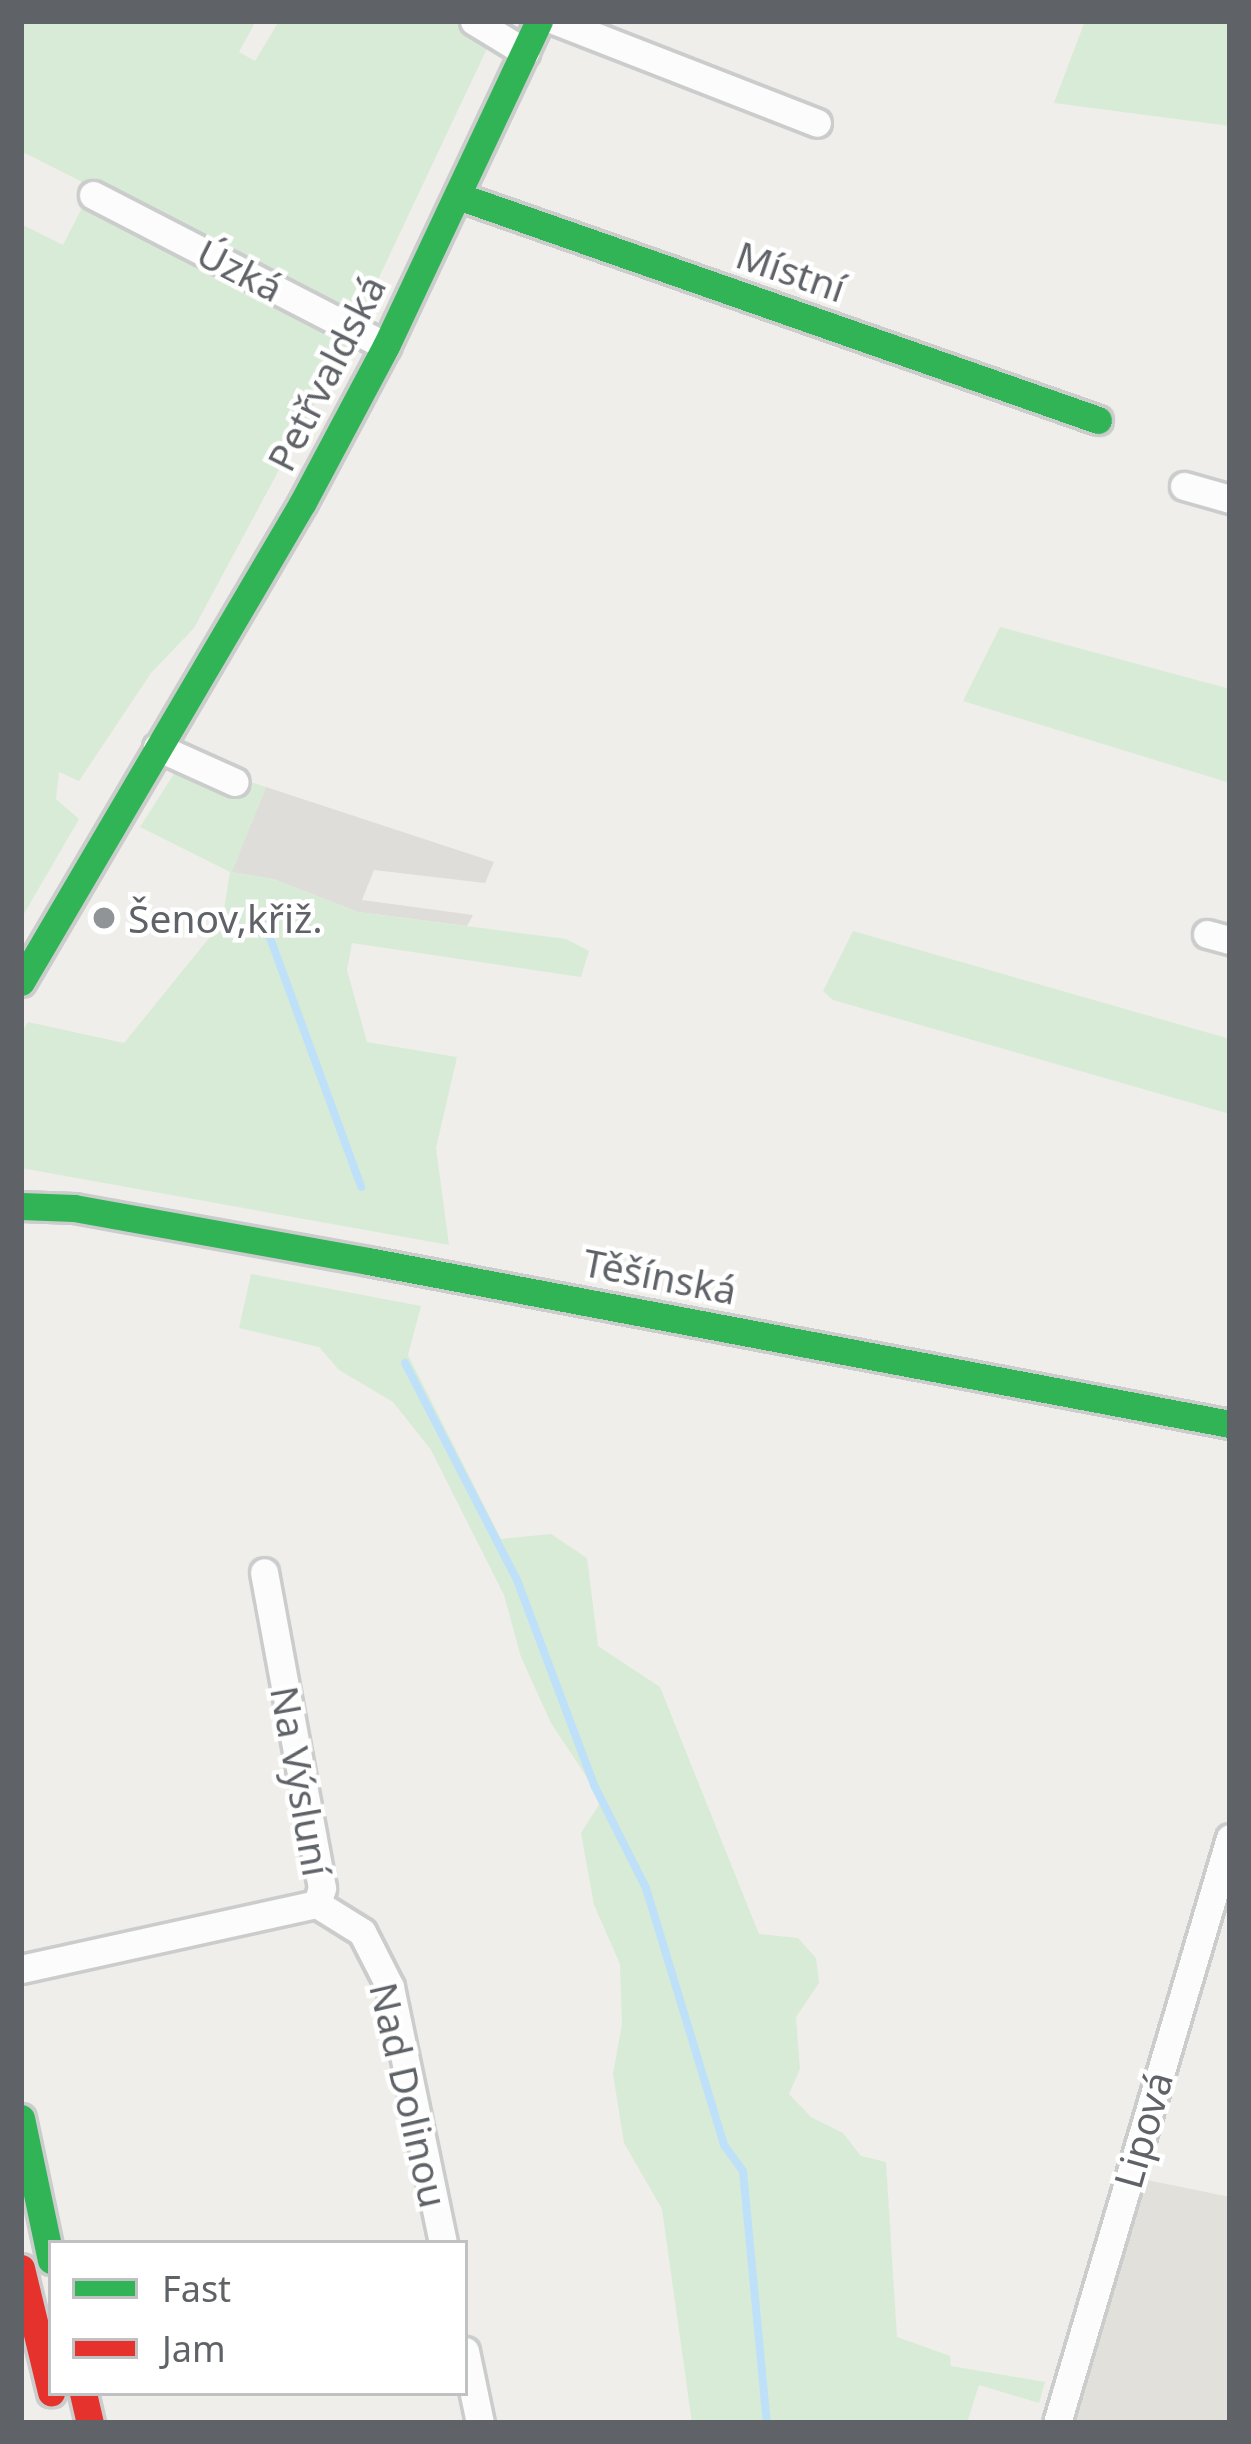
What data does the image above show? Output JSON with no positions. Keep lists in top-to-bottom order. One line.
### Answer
{"streets":{"main road":["Místní","Petřvaldská","Těšínská"],"street":["Úzká","Na Výsluní","Nad Dolinou","Lipová"]},"crossings":[["Úzká","Petřvaldská"],["Místní","Petřvaldská"],["Na Výsluní","Nad Dolinou"]],"places":["Šenov,křiž."],"legend":["Fast","Jam"]}
